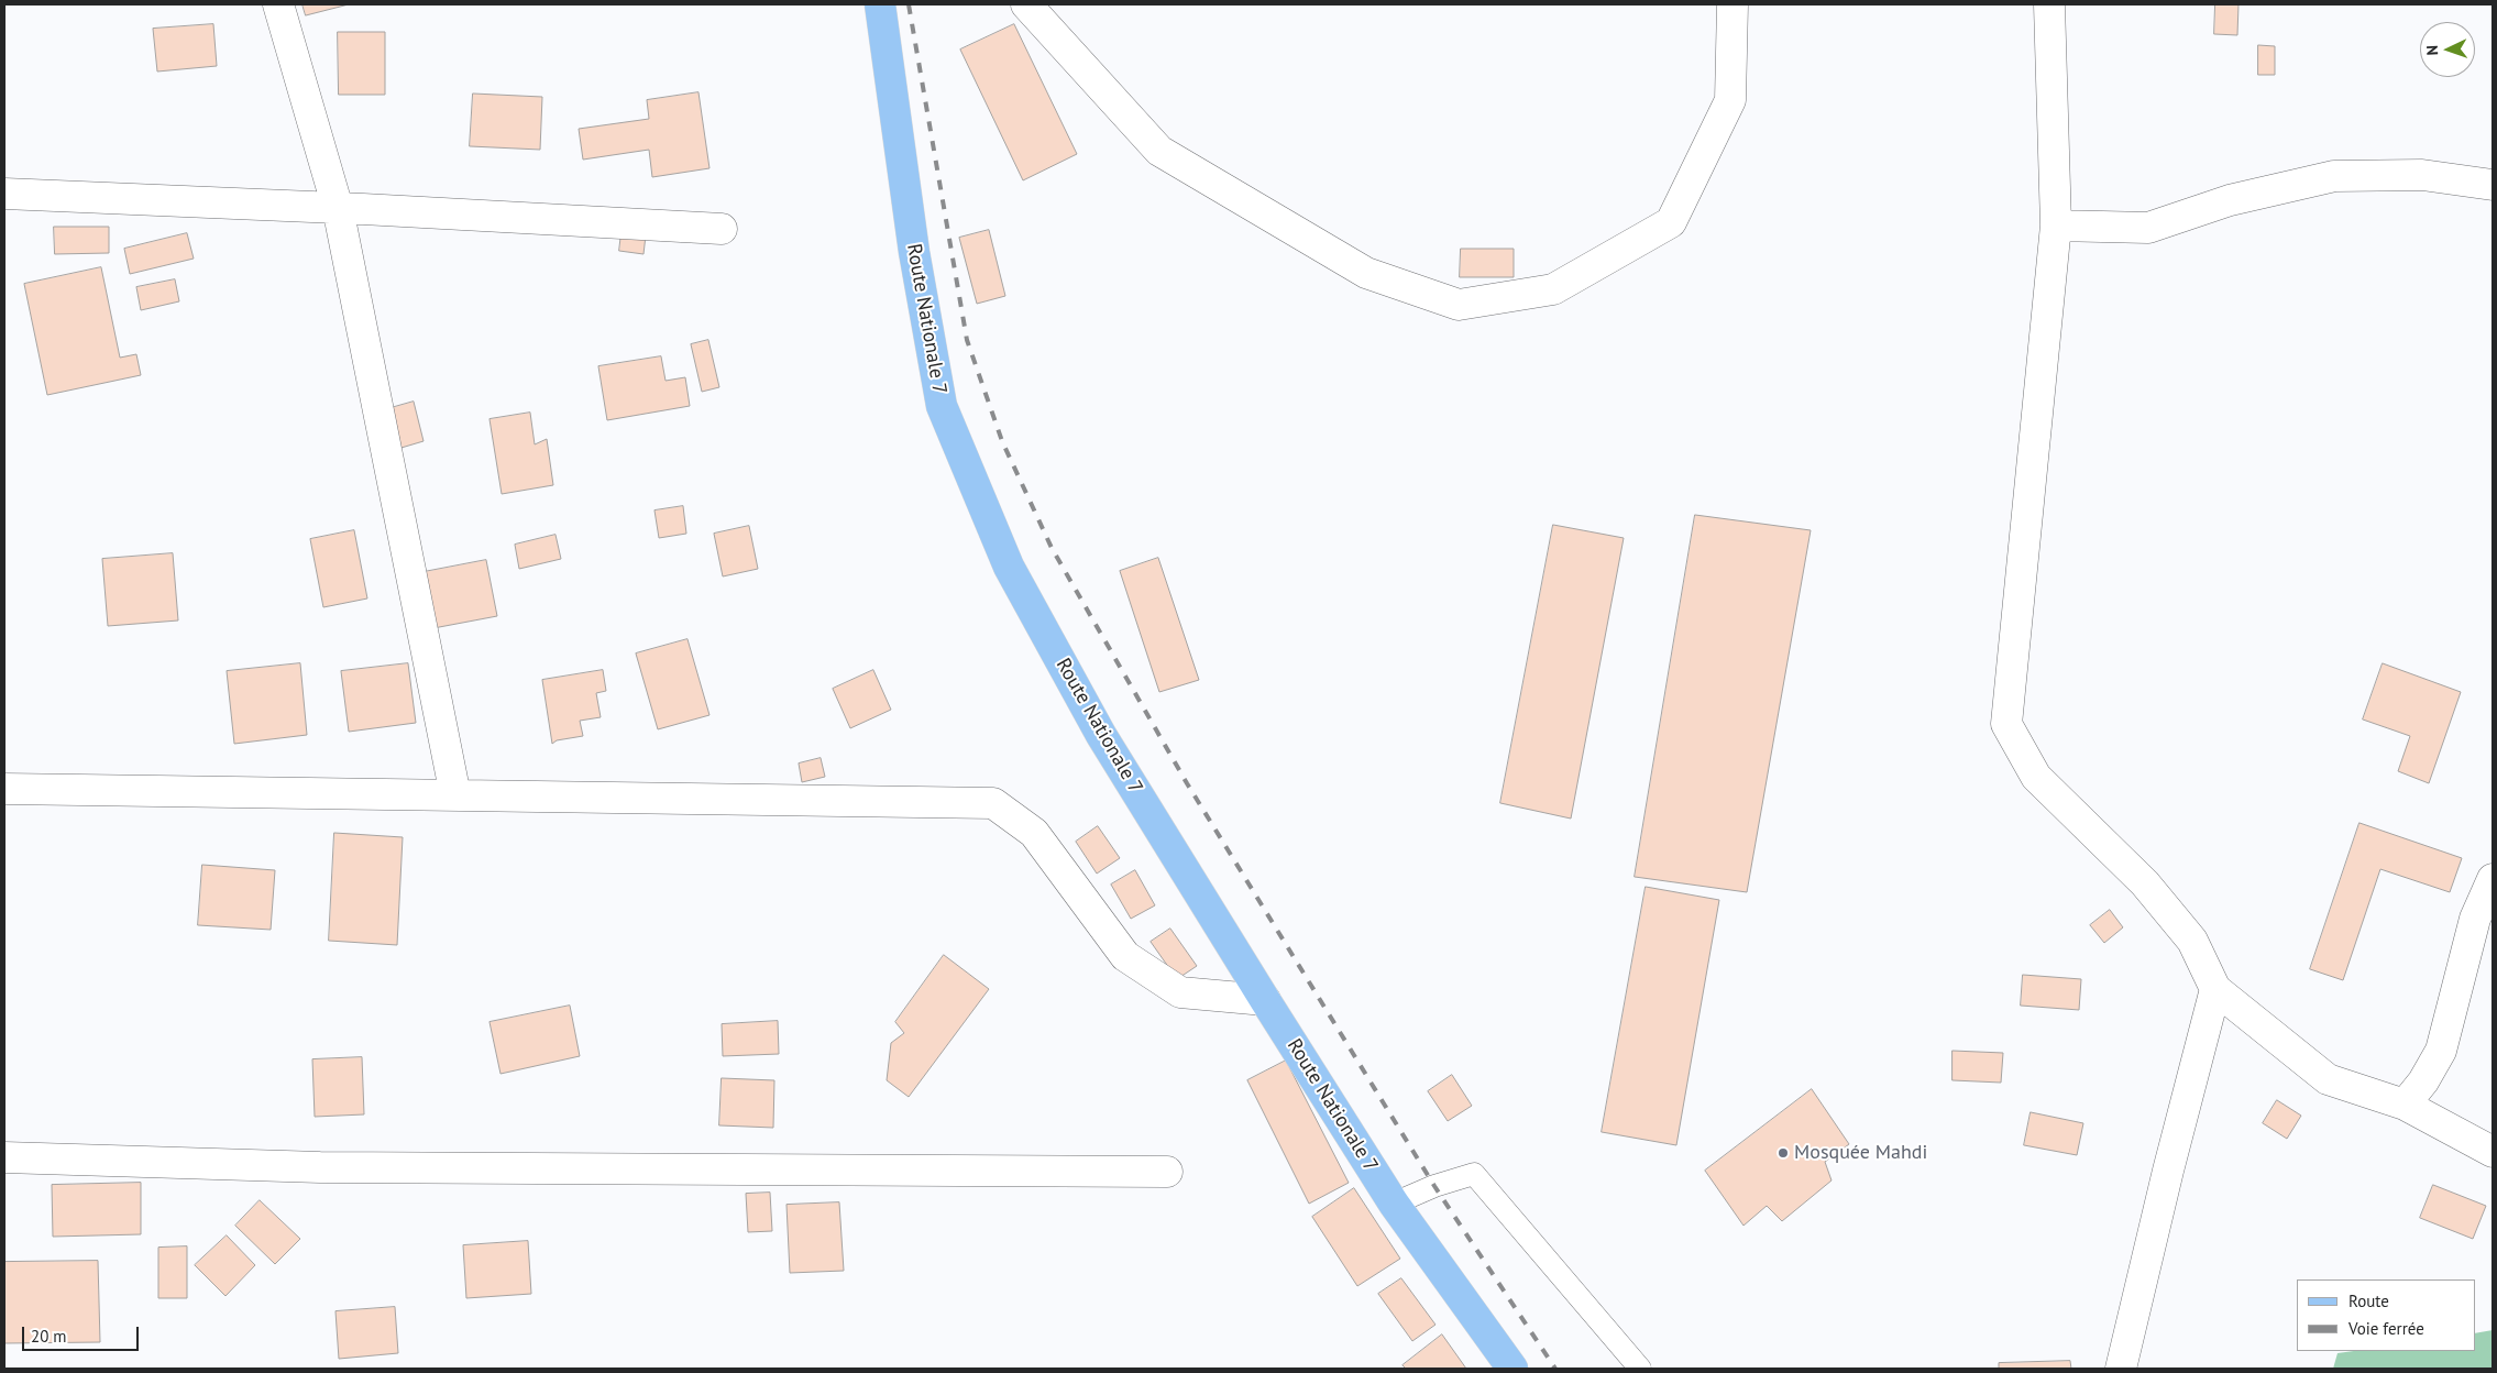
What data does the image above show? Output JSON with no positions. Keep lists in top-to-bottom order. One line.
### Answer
{"streets":{"main road":["Route Nationale 7"]},"places":["Mosquée Mahdi"],"legend":["Route","Voie ferrée"],"scale_bar":"20 m","north":"left"}
